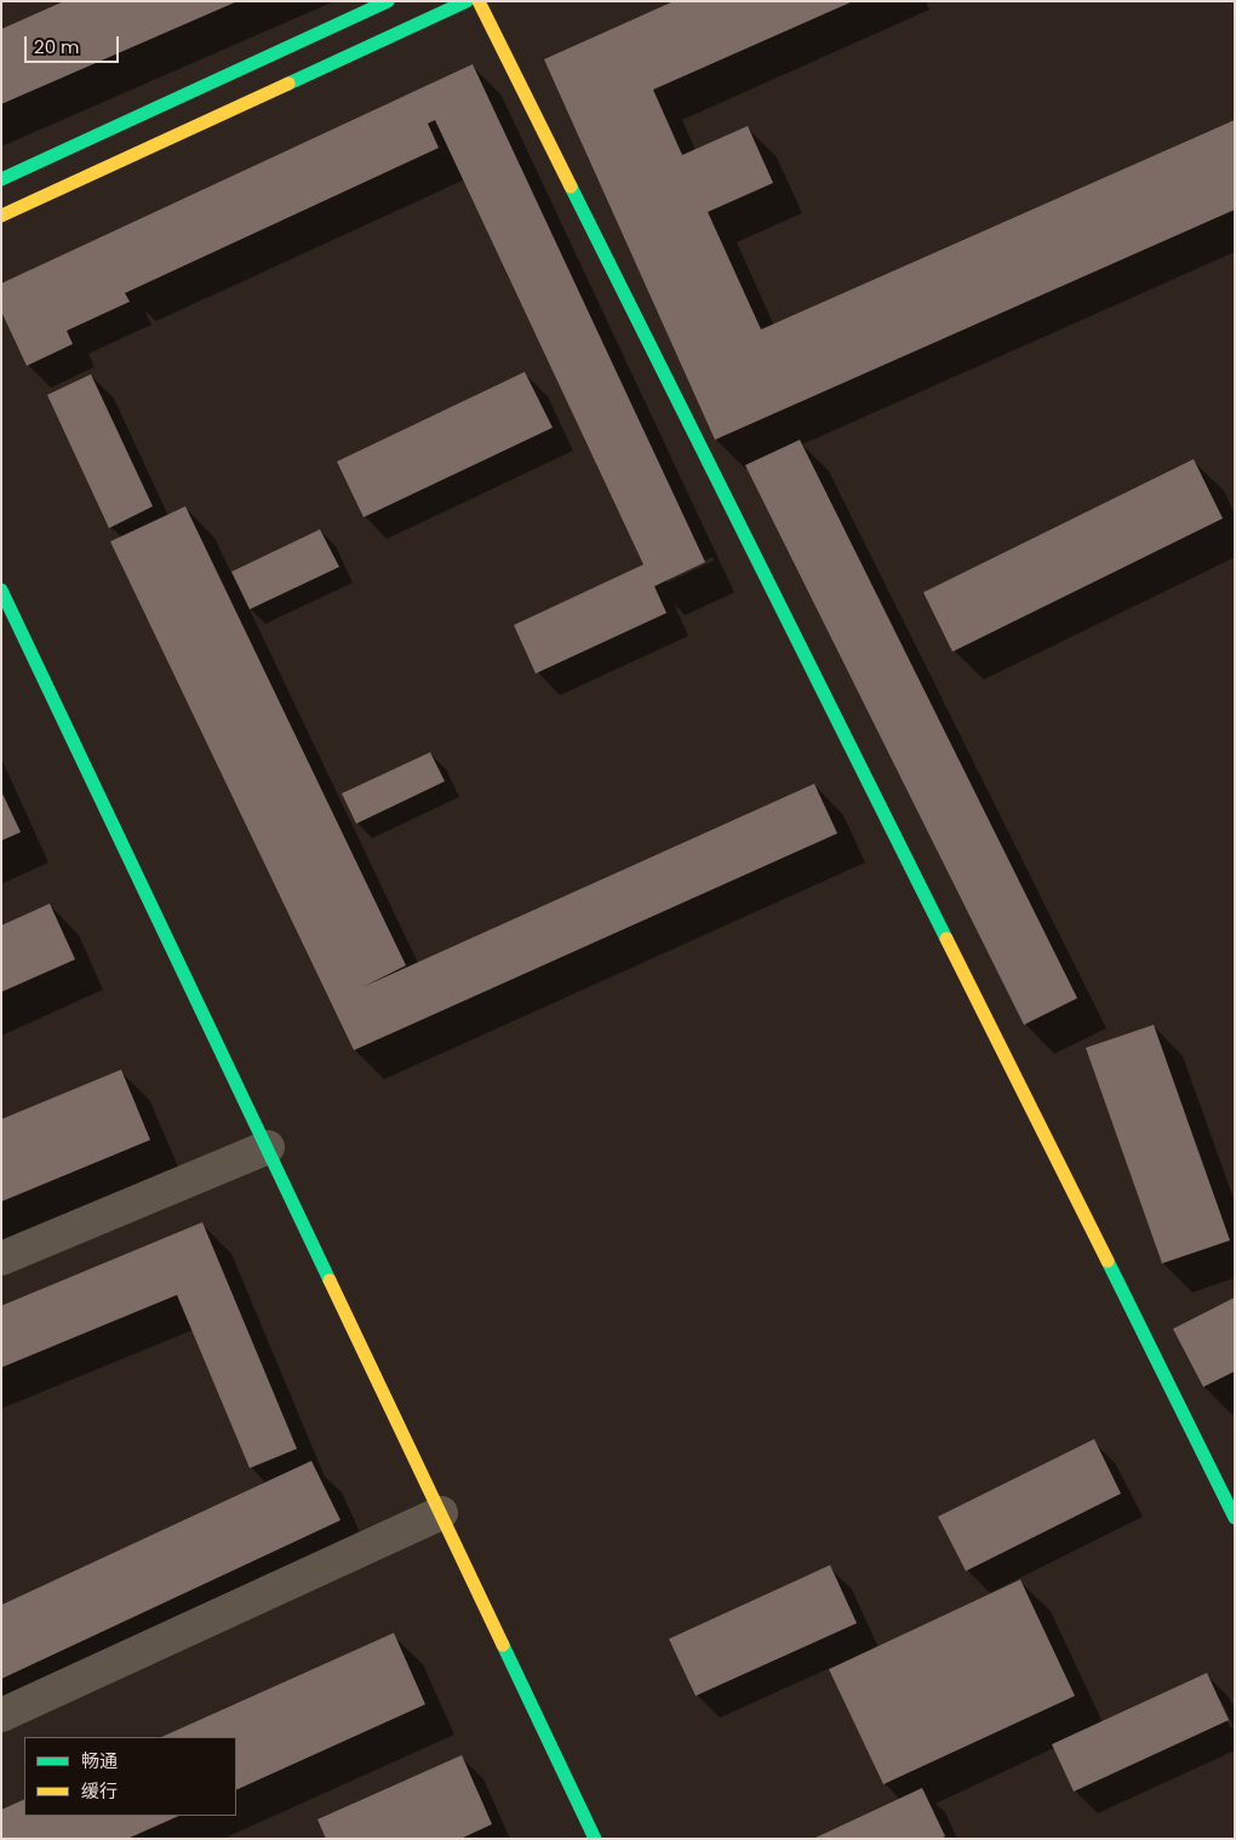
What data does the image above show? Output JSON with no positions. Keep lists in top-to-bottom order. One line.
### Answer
{"legend":["畅通","缓行"],"scale_bar":"20 m"}
